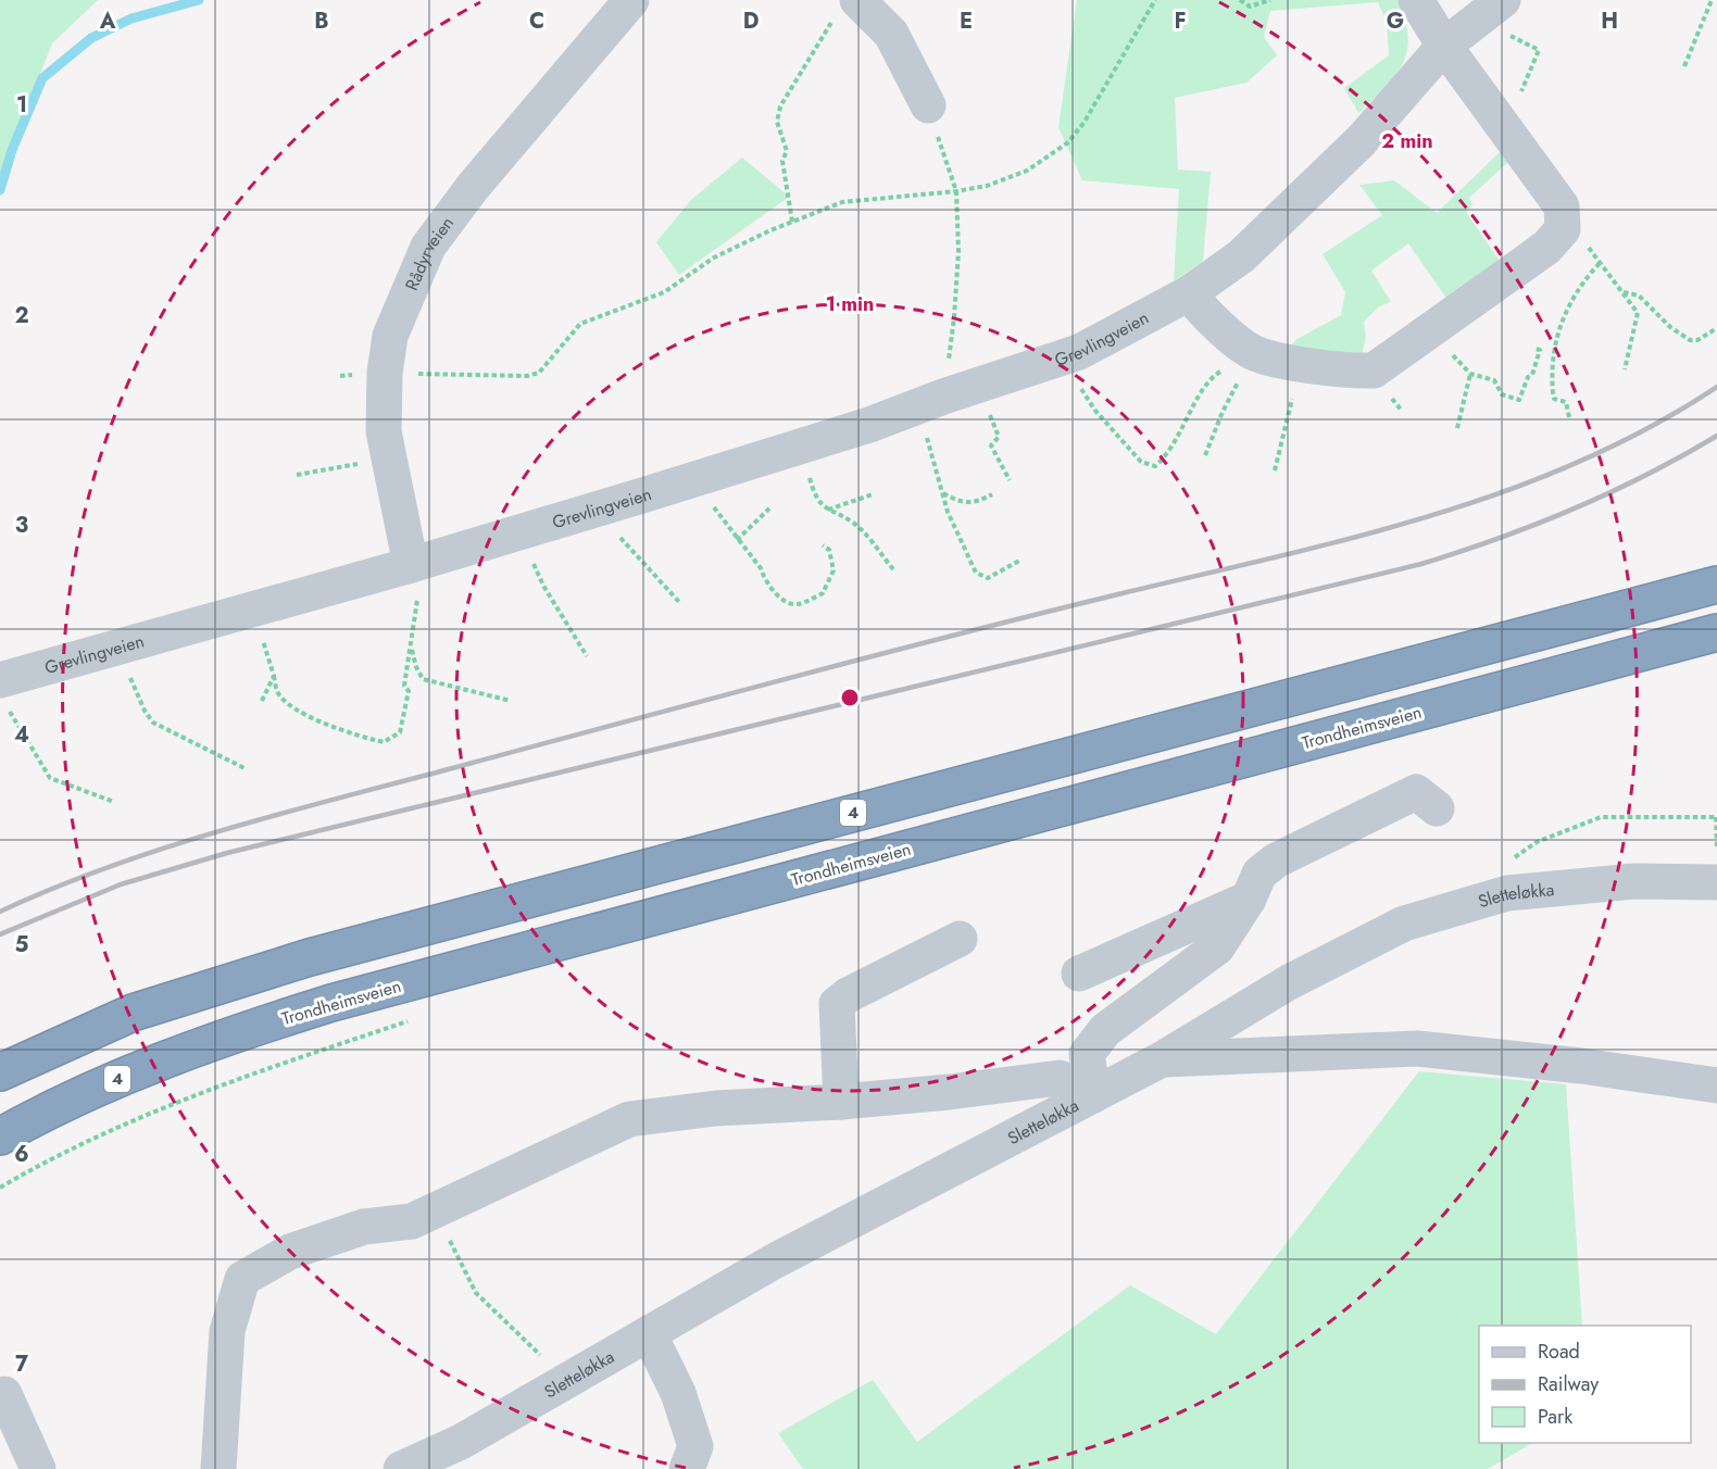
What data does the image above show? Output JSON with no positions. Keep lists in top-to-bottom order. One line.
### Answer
{"streets":{"highway":["Trondheimsveien","4"],"street":["Rådyrveien","Grevlingveien","Sletteløkka"]},"crossings":[["Rådyrveien","Grevlingveien"]],"legend":["Road","Railway","Park"],"grid":{"columns":["A","B","C","D","E","F","G","H"],"rows":["1","2","3","4","5","6","7"]},"rings":["2 min","1 min"]}
